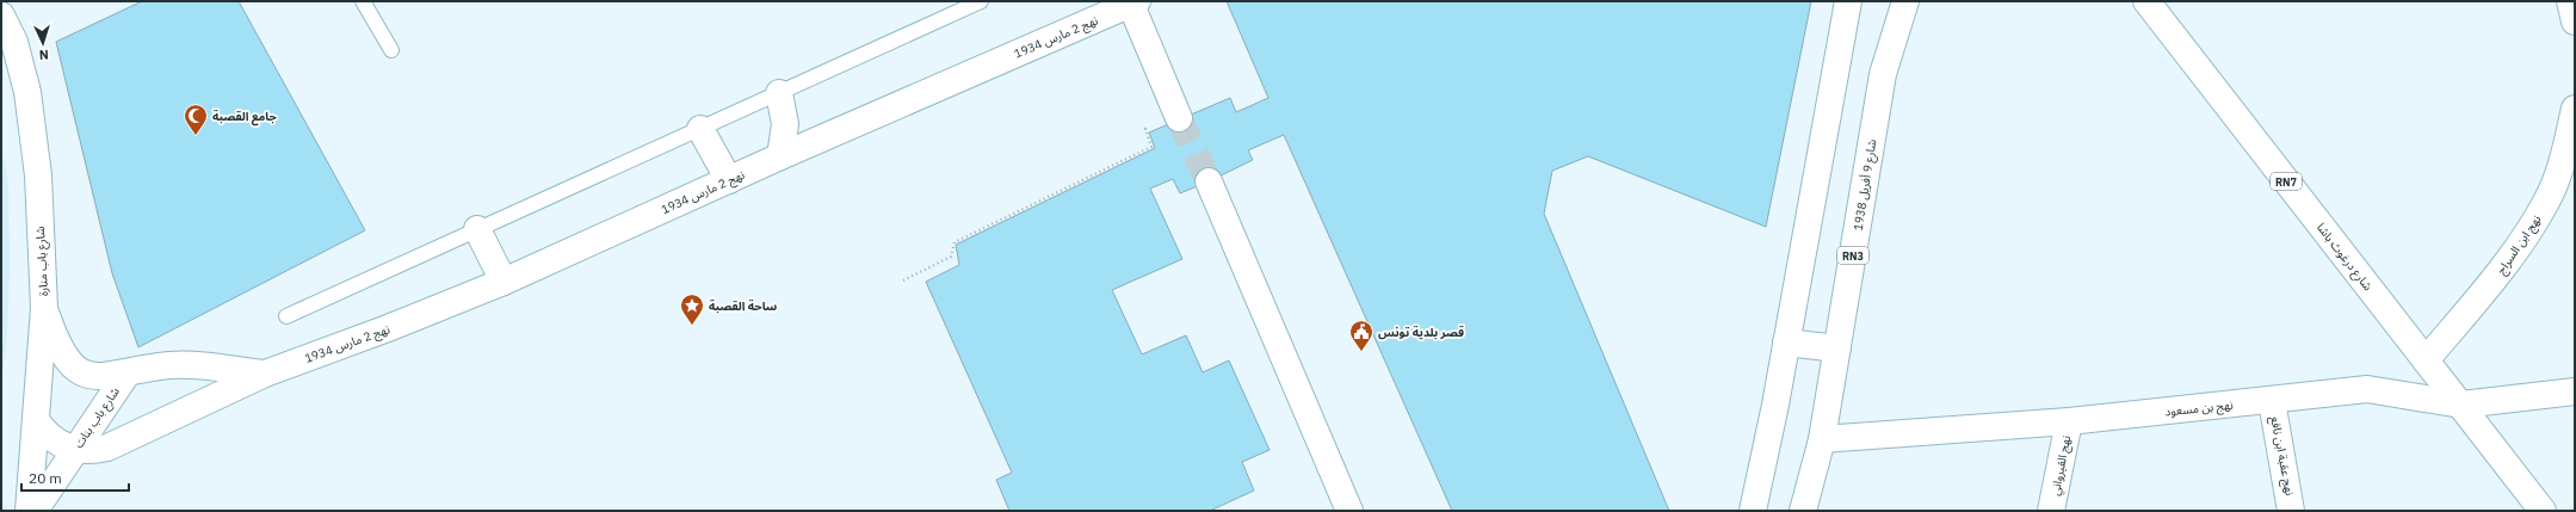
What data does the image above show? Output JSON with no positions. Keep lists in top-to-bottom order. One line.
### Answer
{"streets":{"main road":["نهج 2 مارس 1934","RN7","شارع 9 أفريل 1938","نهج ابن السراج","RN3","شارع درغوث باشا","شارع باب منارة","نهج بن مسعود","شارع باب بنات","نهج عقبة ابن نافع","نهج القيرواني"]},"crossings":[["نهج 2 مارس 1934","شارع باب منارة"],["نهج 2 مارس 1934","شارع باب بنات"],["شارع 9 أفريل 1938","نهج بن مسعود"],["نهج ابن السراج","شارع درغوث باشا"],["شارع درغوث باشا","نهج بن مسعود"],["نهج بن مسعود","نهج عقبة ابن نافع"],["نهج بن مسعود","نهج القيرواني"]],"places":{"mosque":["جامع القصبة"],"place":["ساحة القصبة"],"public building":["قصر بلدية تونس"]},"scale_bar":"20 m","north":"bottom"}
